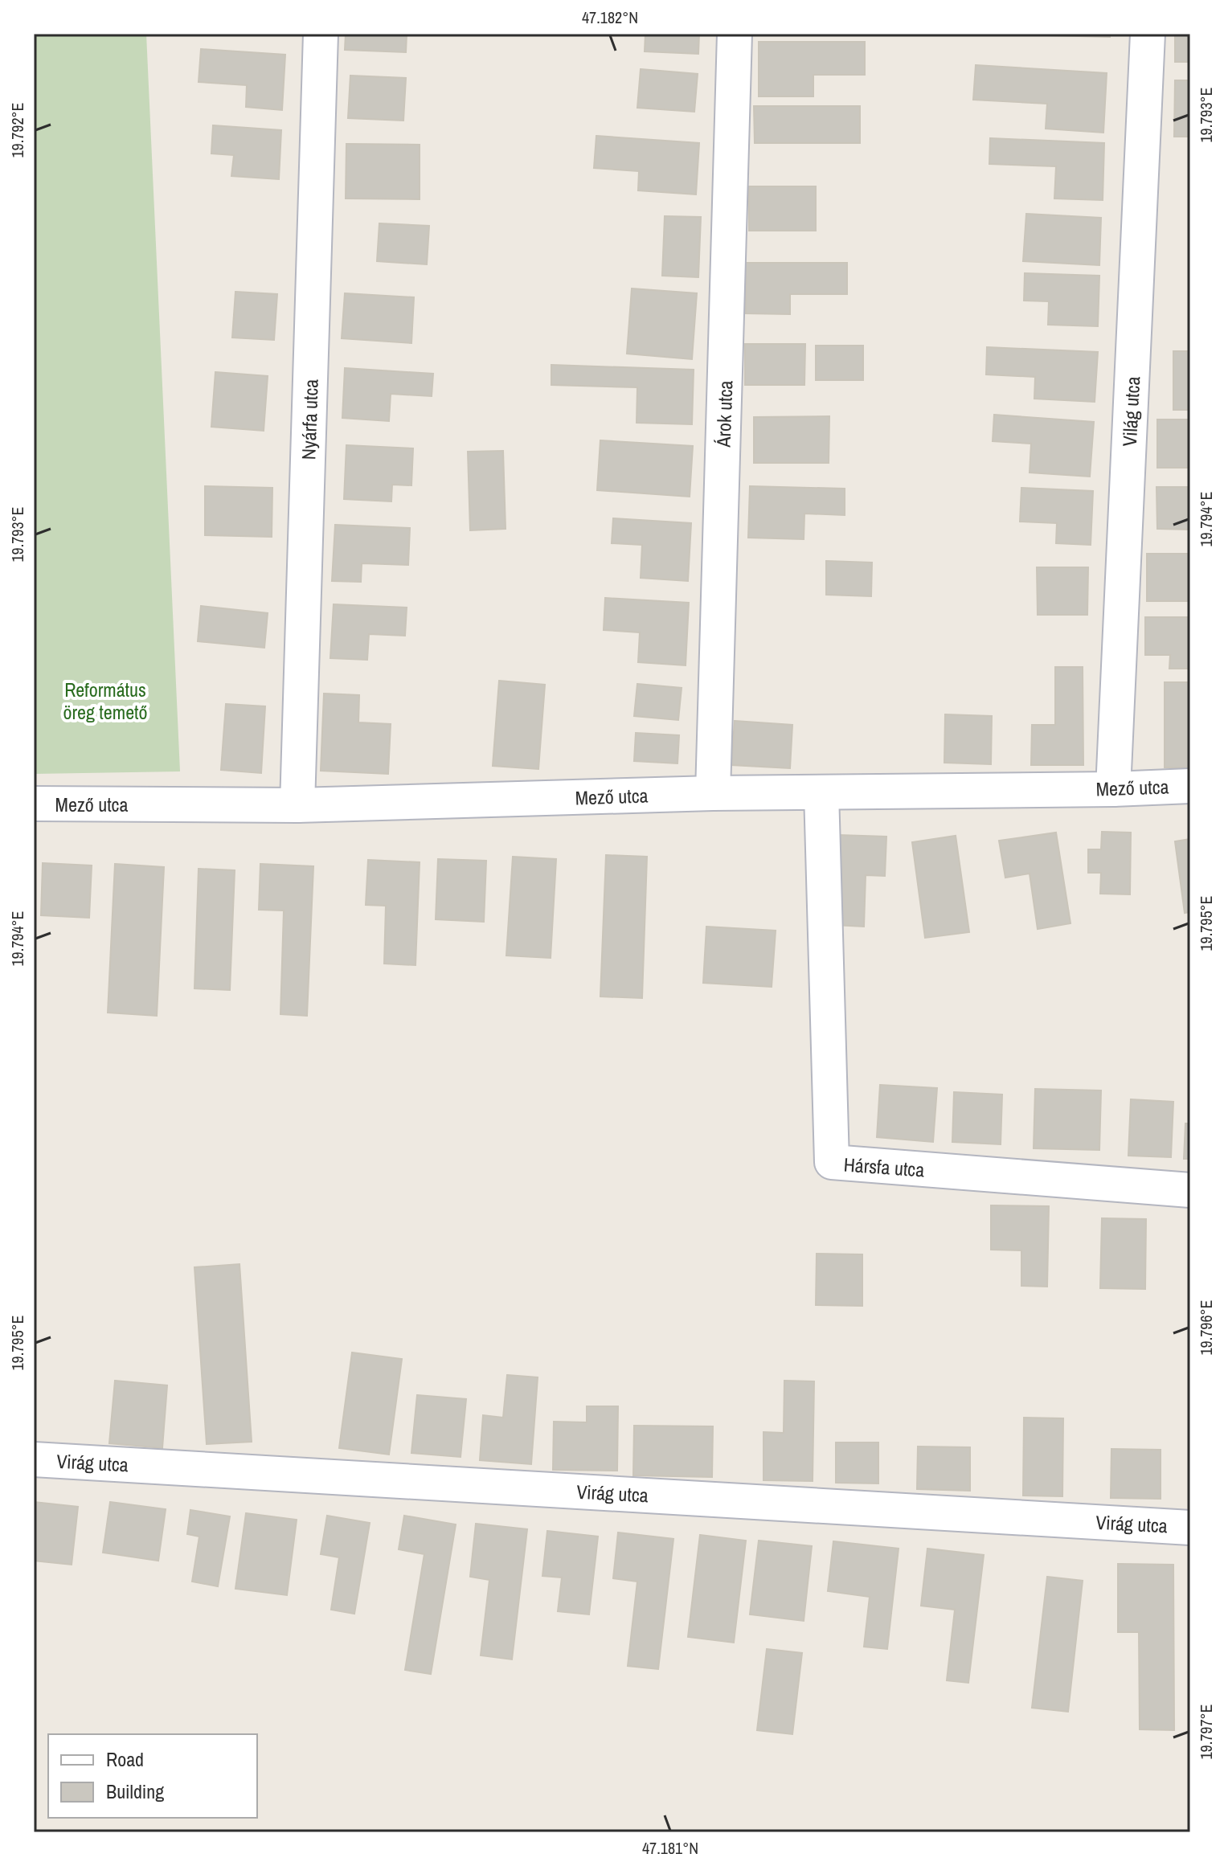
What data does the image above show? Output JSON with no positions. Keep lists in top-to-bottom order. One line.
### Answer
{"streets":{"street":["Világ utca","Árok utca","Nyárfa utca","Mező utca","Hársfa utca","Virág utca"]},"crossings":[["Világ utca","Mező utca"],["Árok utca","Mező utca"],["Nyárfa utca","Mező utca"],["Mező utca","Hársfa utca"]],"parks":["Református öreg temető"],"legend":["Road","Building"],"coordinates":["47.182°N","19.793°E","19.792°E","19.794°E","19.795°E","19.796°E","19.797°E","47.181°N"]}
